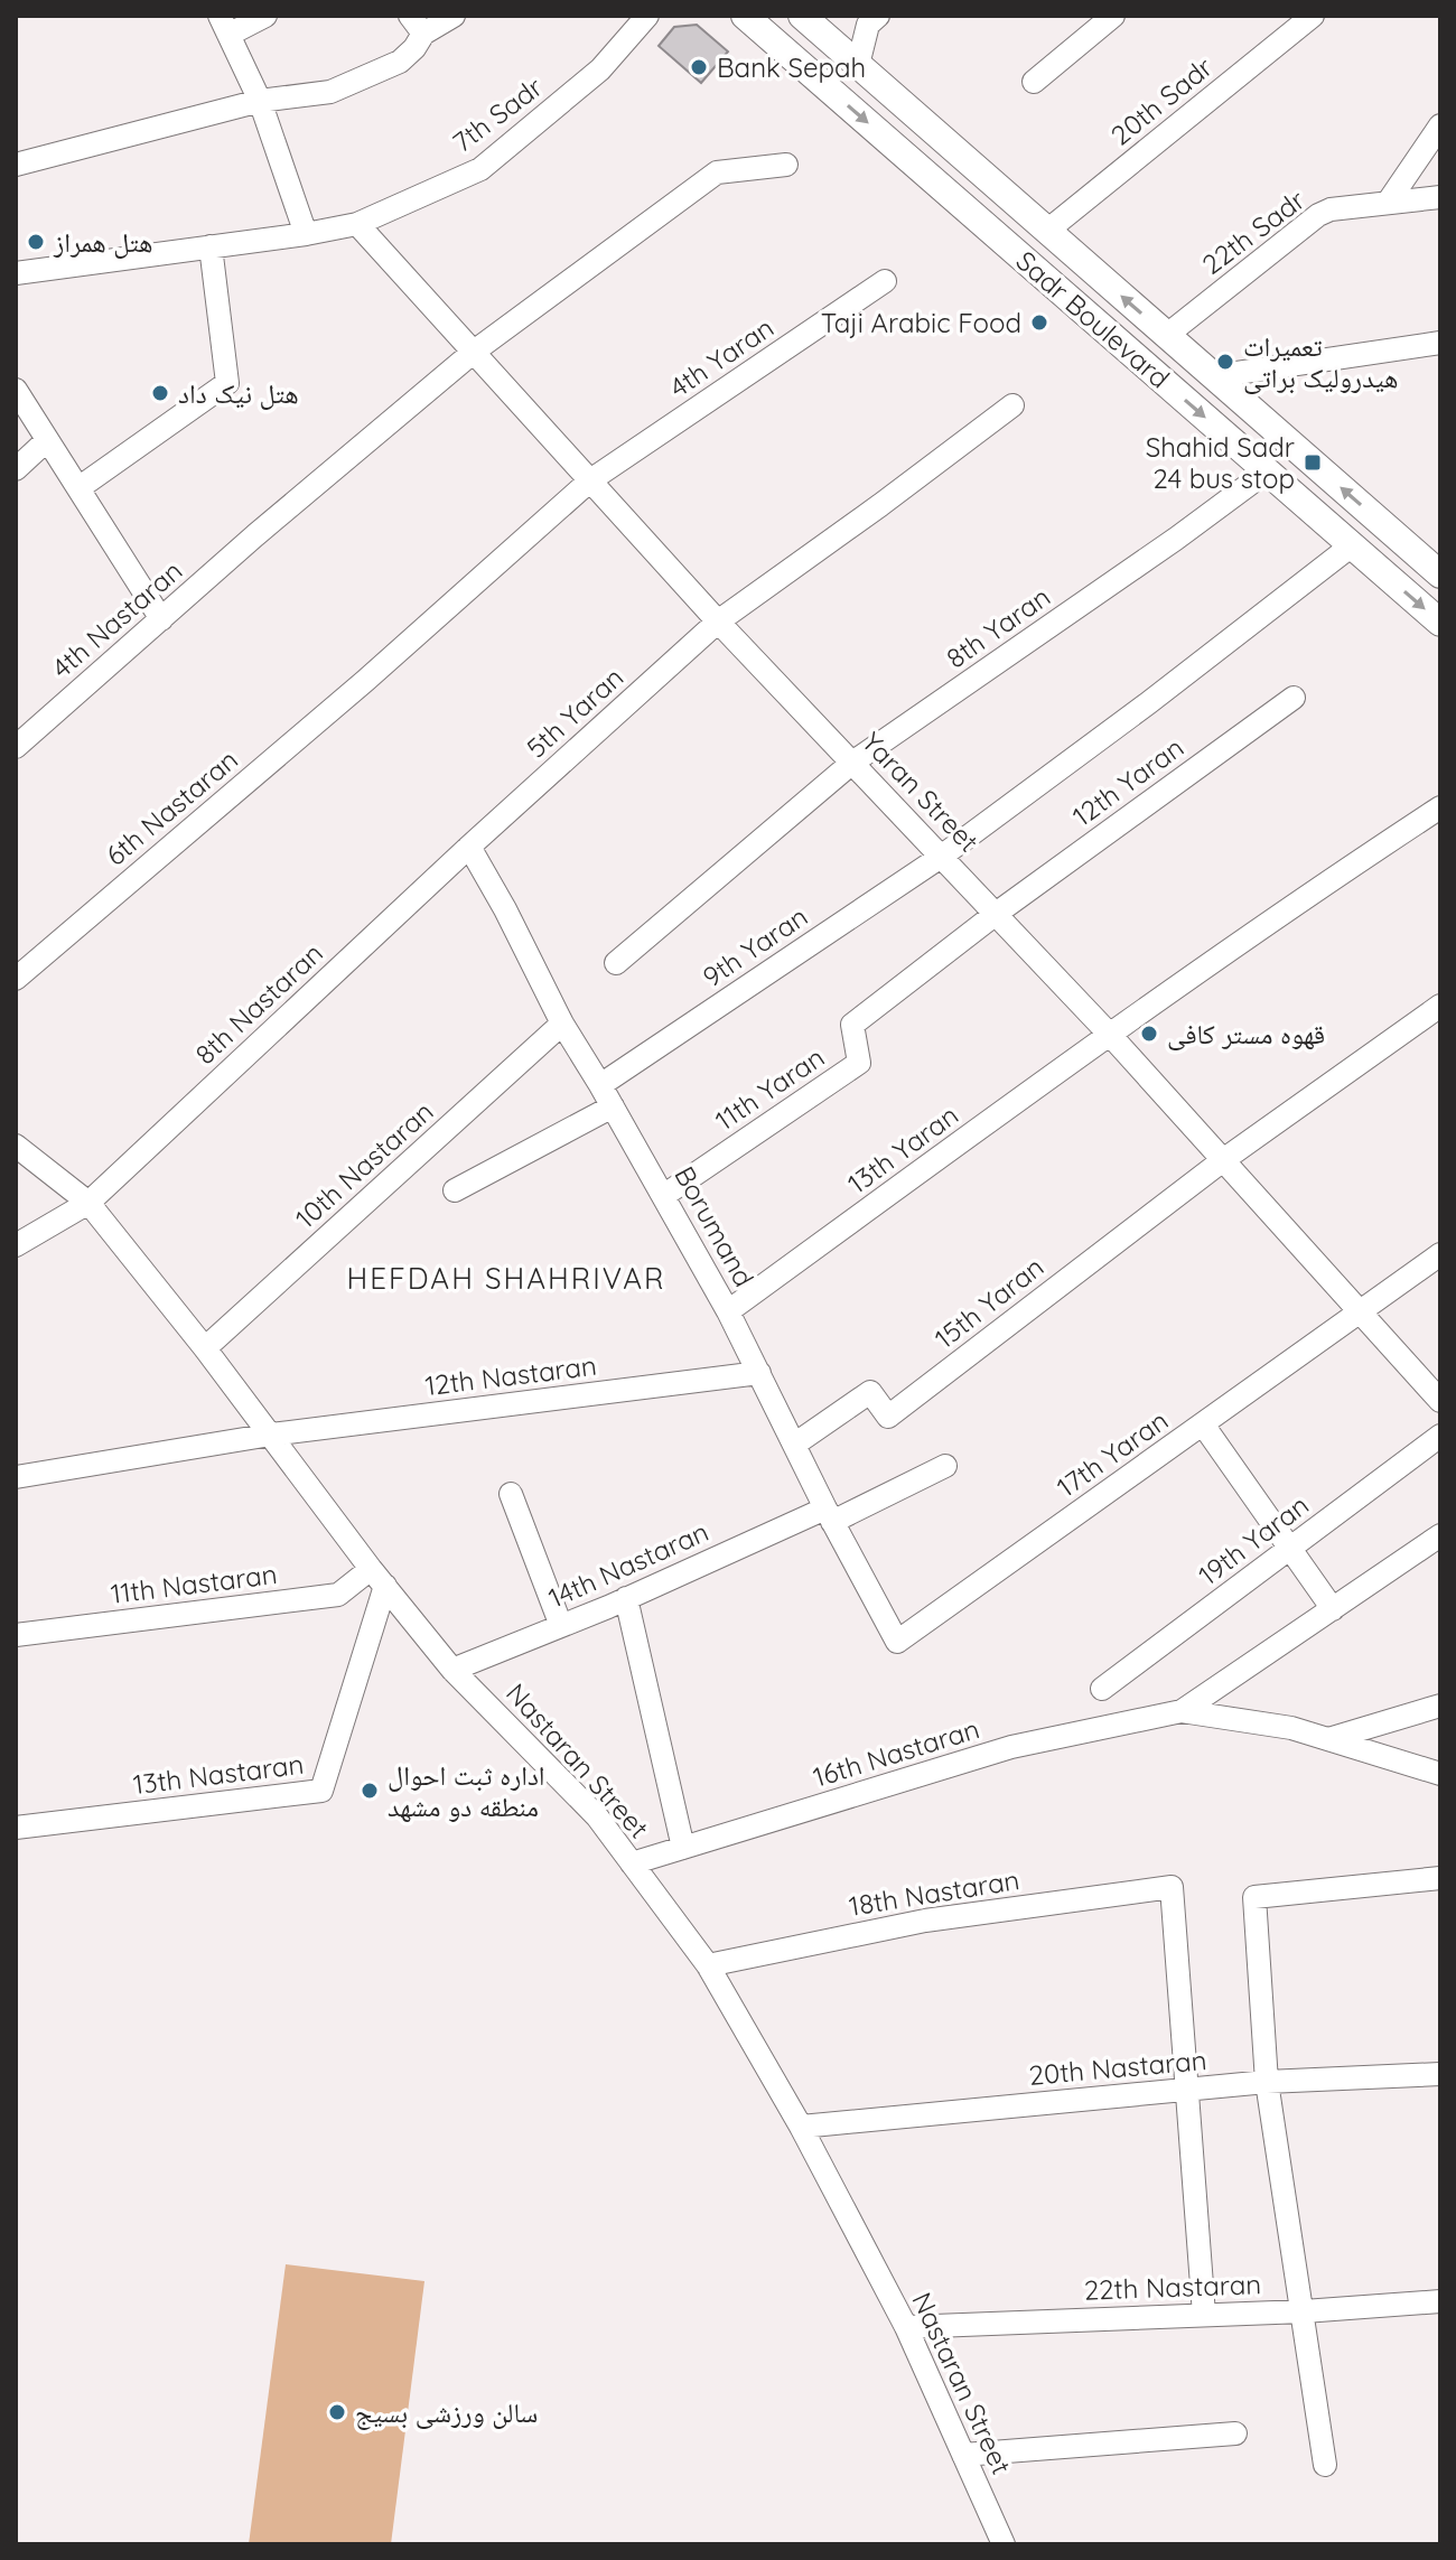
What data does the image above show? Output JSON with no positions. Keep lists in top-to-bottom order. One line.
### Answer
{"streets":{"main road":["Sadr Boulevard"],"street":["20th Sadr","7th Sadr","22th Sadr","4th Yaran","4th Nastaran","8th Yaran","5th Yaran","12th Yaran","Yaran Street","6th Nastaran","9th Yaran","8th Nastaran","11th Yaran","13th Yaran","10th Nastaran","Borumand","15th Yaran","12th Nastaran","17th Yaran","19th Yaran","14th Nastaran","11th Nastaran","16th Nastaran","Nastaran Street","13th Nastaran","18th Nastaran","20th Nastaran","22th Nastaran"]},"crossings":[["20th Sadr","Sadr Boulevard"],["7th Sadr","Yaran Street"],["22th Sadr","Sadr Boulevard"],["Sadr Boulevard","8th Yaran"],["Sadr Boulevard","9th Yaran"],["4th Yaran","Yaran Street"],["4th Yaran","6th Nastaran"],["4th Nastaran","Yaran Street"],["8th Yaran","Yaran Street"],["5th Yaran","Yaran Street"],["5th Yaran","8th Nastaran"],["5th Yaran","Borumand"],["12th Yaran","Yaran Street"],["12th Yaran","11th Yaran"],["Yaran Street","9th Yaran"],["Yaran Street","11th Yaran"],["Yaran Street","13th Yaran"],["Yaran Street","15th Yaran"],["Yaran Street","17th Yaran"],["9th Yaran","Borumand"],["8th Nastaran","Borumand"],["8th Nastaran","Nastaran Street"],["11th Yaran","Borumand"],["13th Yaran","Borumand"],["10th Nastaran","Borumand"],["10th Nastaran","Nastaran Street"],["Borumand","15th Yaran"],["Borumand","12th Nastaran"],["Borumand","17th Yaran"],["Borumand","14th Nastaran"],["12th Nastaran","Nastaran Street"],["14th Nastaran","Nastaran Street"],["11th Nastaran","Nastaran Street"],["11th Nastaran","13th Nastaran"],["16th Nastaran","Nastaran Street"],["Nastaran Street","13th Nastaran"],["Nastaran Street","18th Nastaran"],["Nastaran Street","20th Nastaran"],["Nastaran Street","22th Nastaran"],["18th Nastaran","20th Nastaran"]],"districts":["HEFDAH SHAHRIVAR"],"places":{"other":["Bank Sepah","هتل همراز","Taji Arabic Food","تعمیرات هیدرولیک براتی","هتل نیک داد","قهوه مستر کافی","اداره ثبت احوال منطقه دو مشهد","سالن ورزشی بسیج"],"transit":["Shahid Sadr 24 bus stop"]}}
